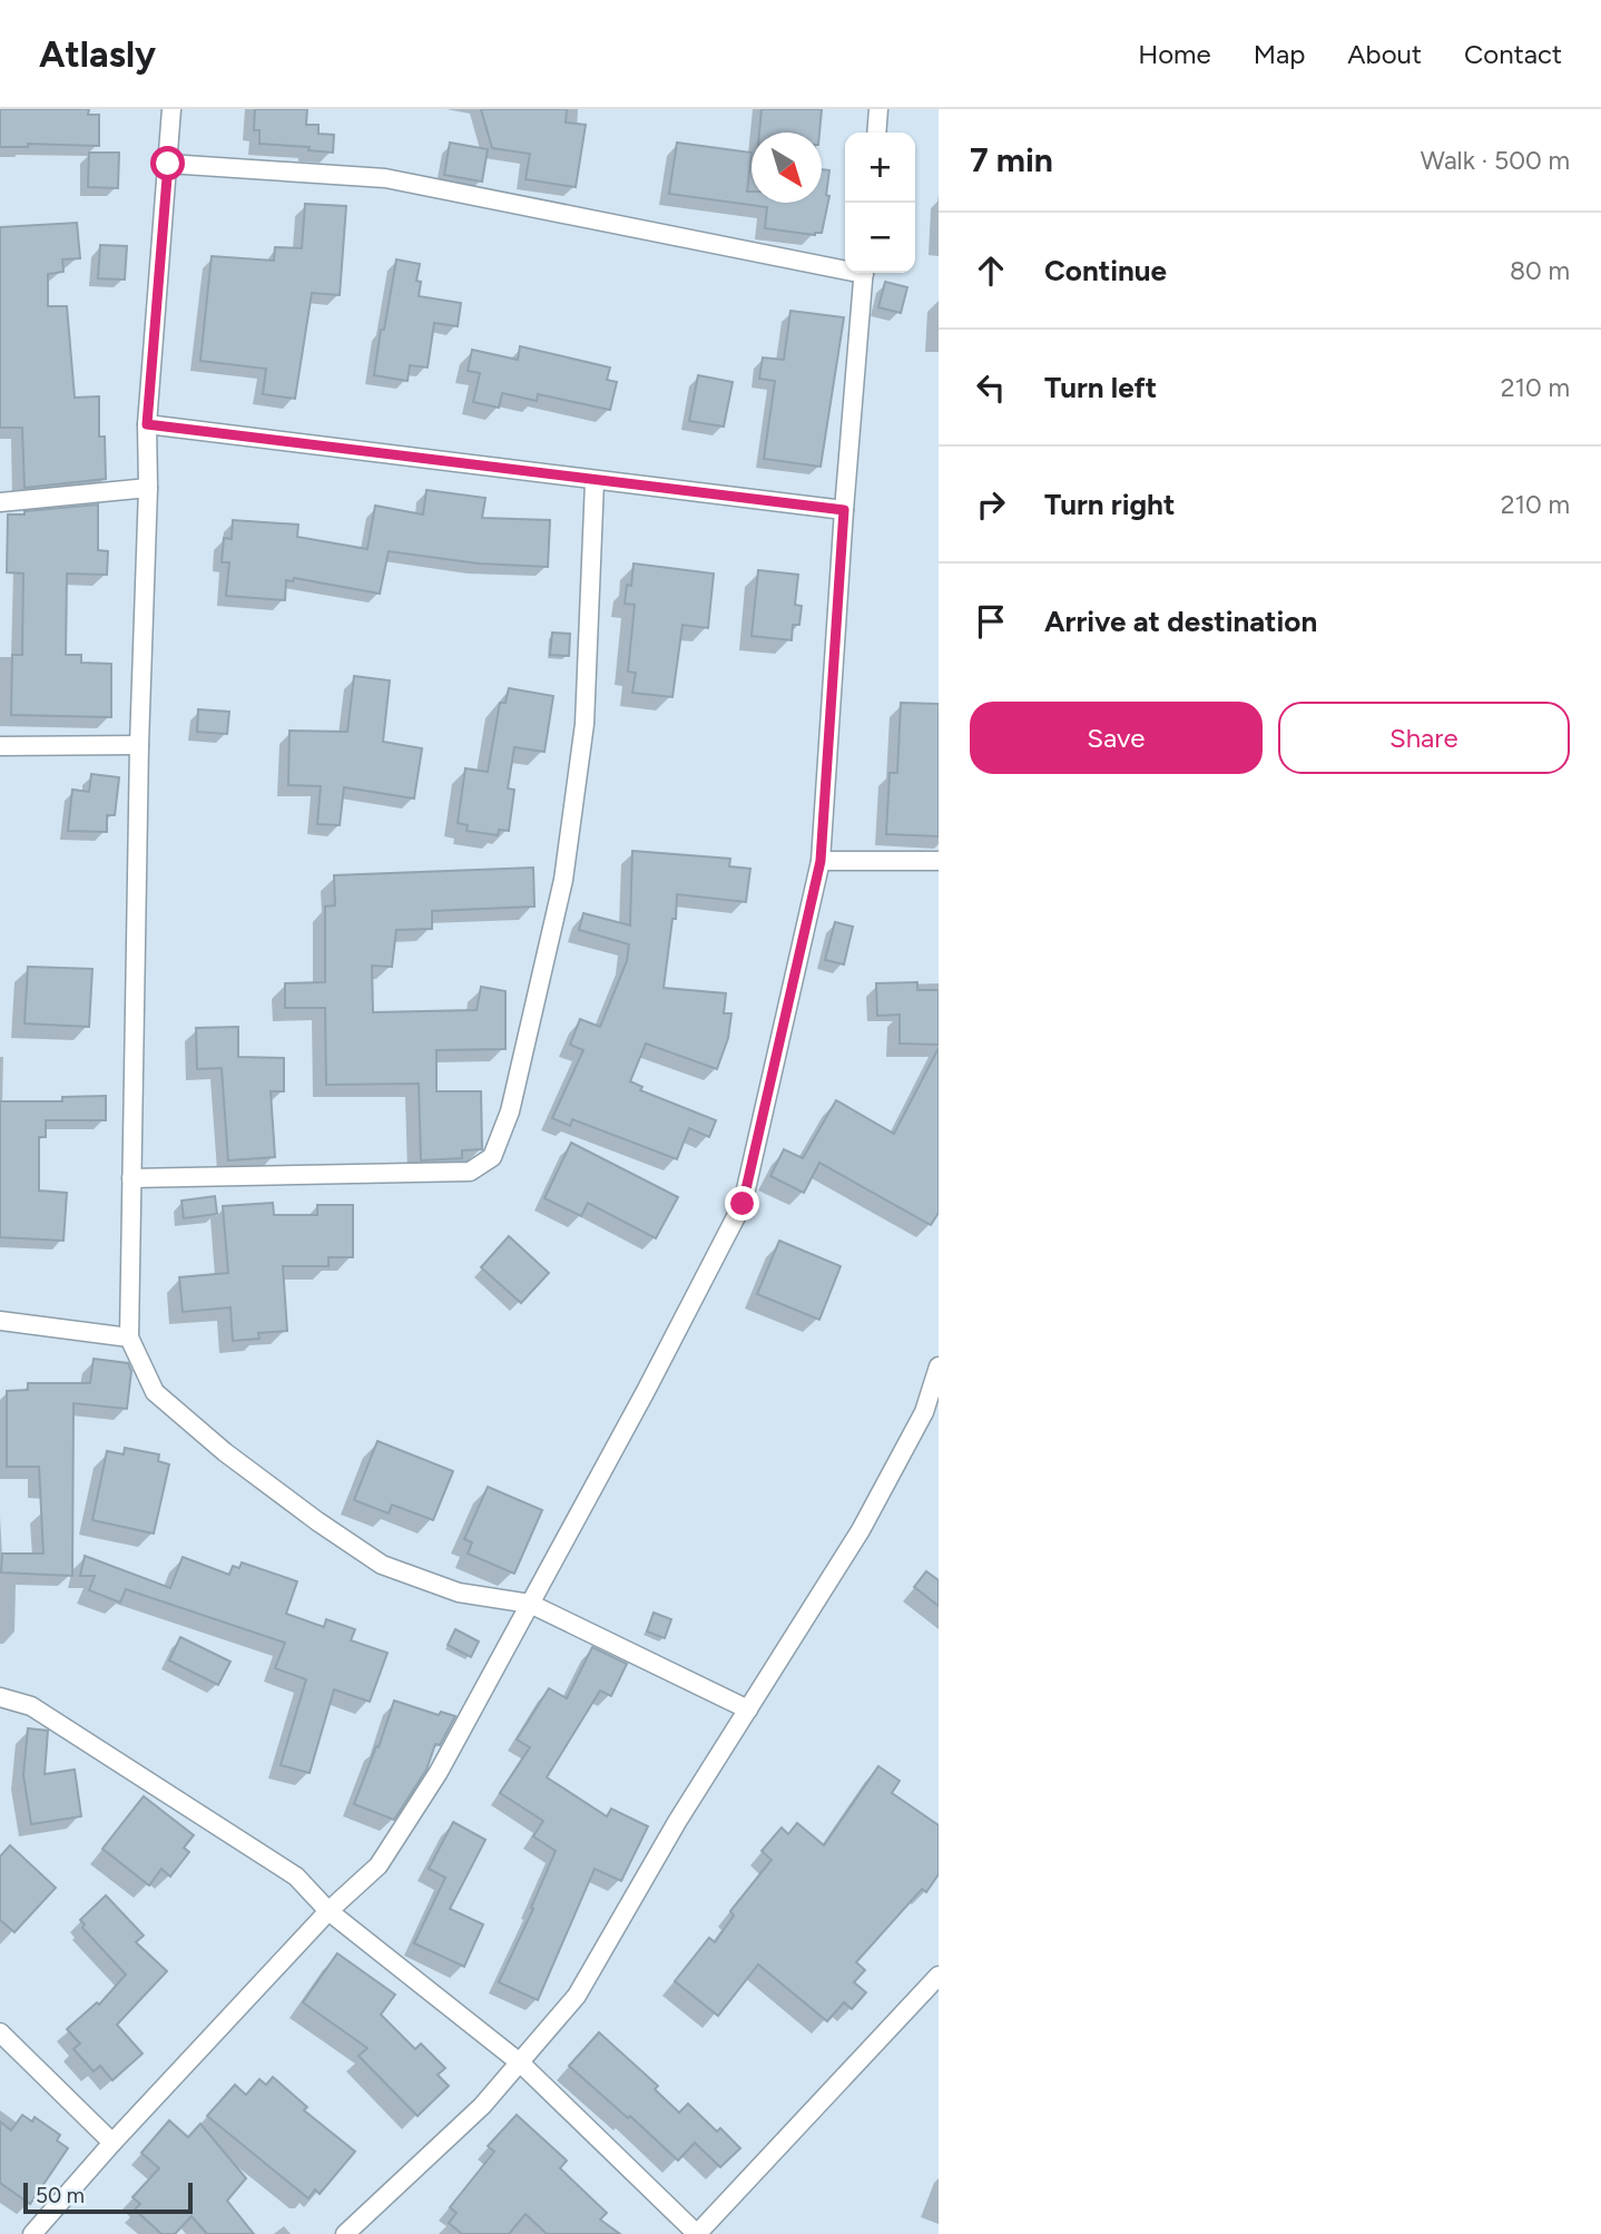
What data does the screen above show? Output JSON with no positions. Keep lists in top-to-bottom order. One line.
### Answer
{"scale_bar":"50 m","north":"bottom right","page":{"header":"Atlasly","nav":["Home","Map","About","Contact"],"heading":["7 min","Walk · 500 m"],"map_buttons":["+","−"],"list":[["Continue","80 m"],["Turn left","210 m"],["Turn right","210 m"],"Arrive at destination"],"buttons":["Save","Share"],"scale":"50 m"}}
